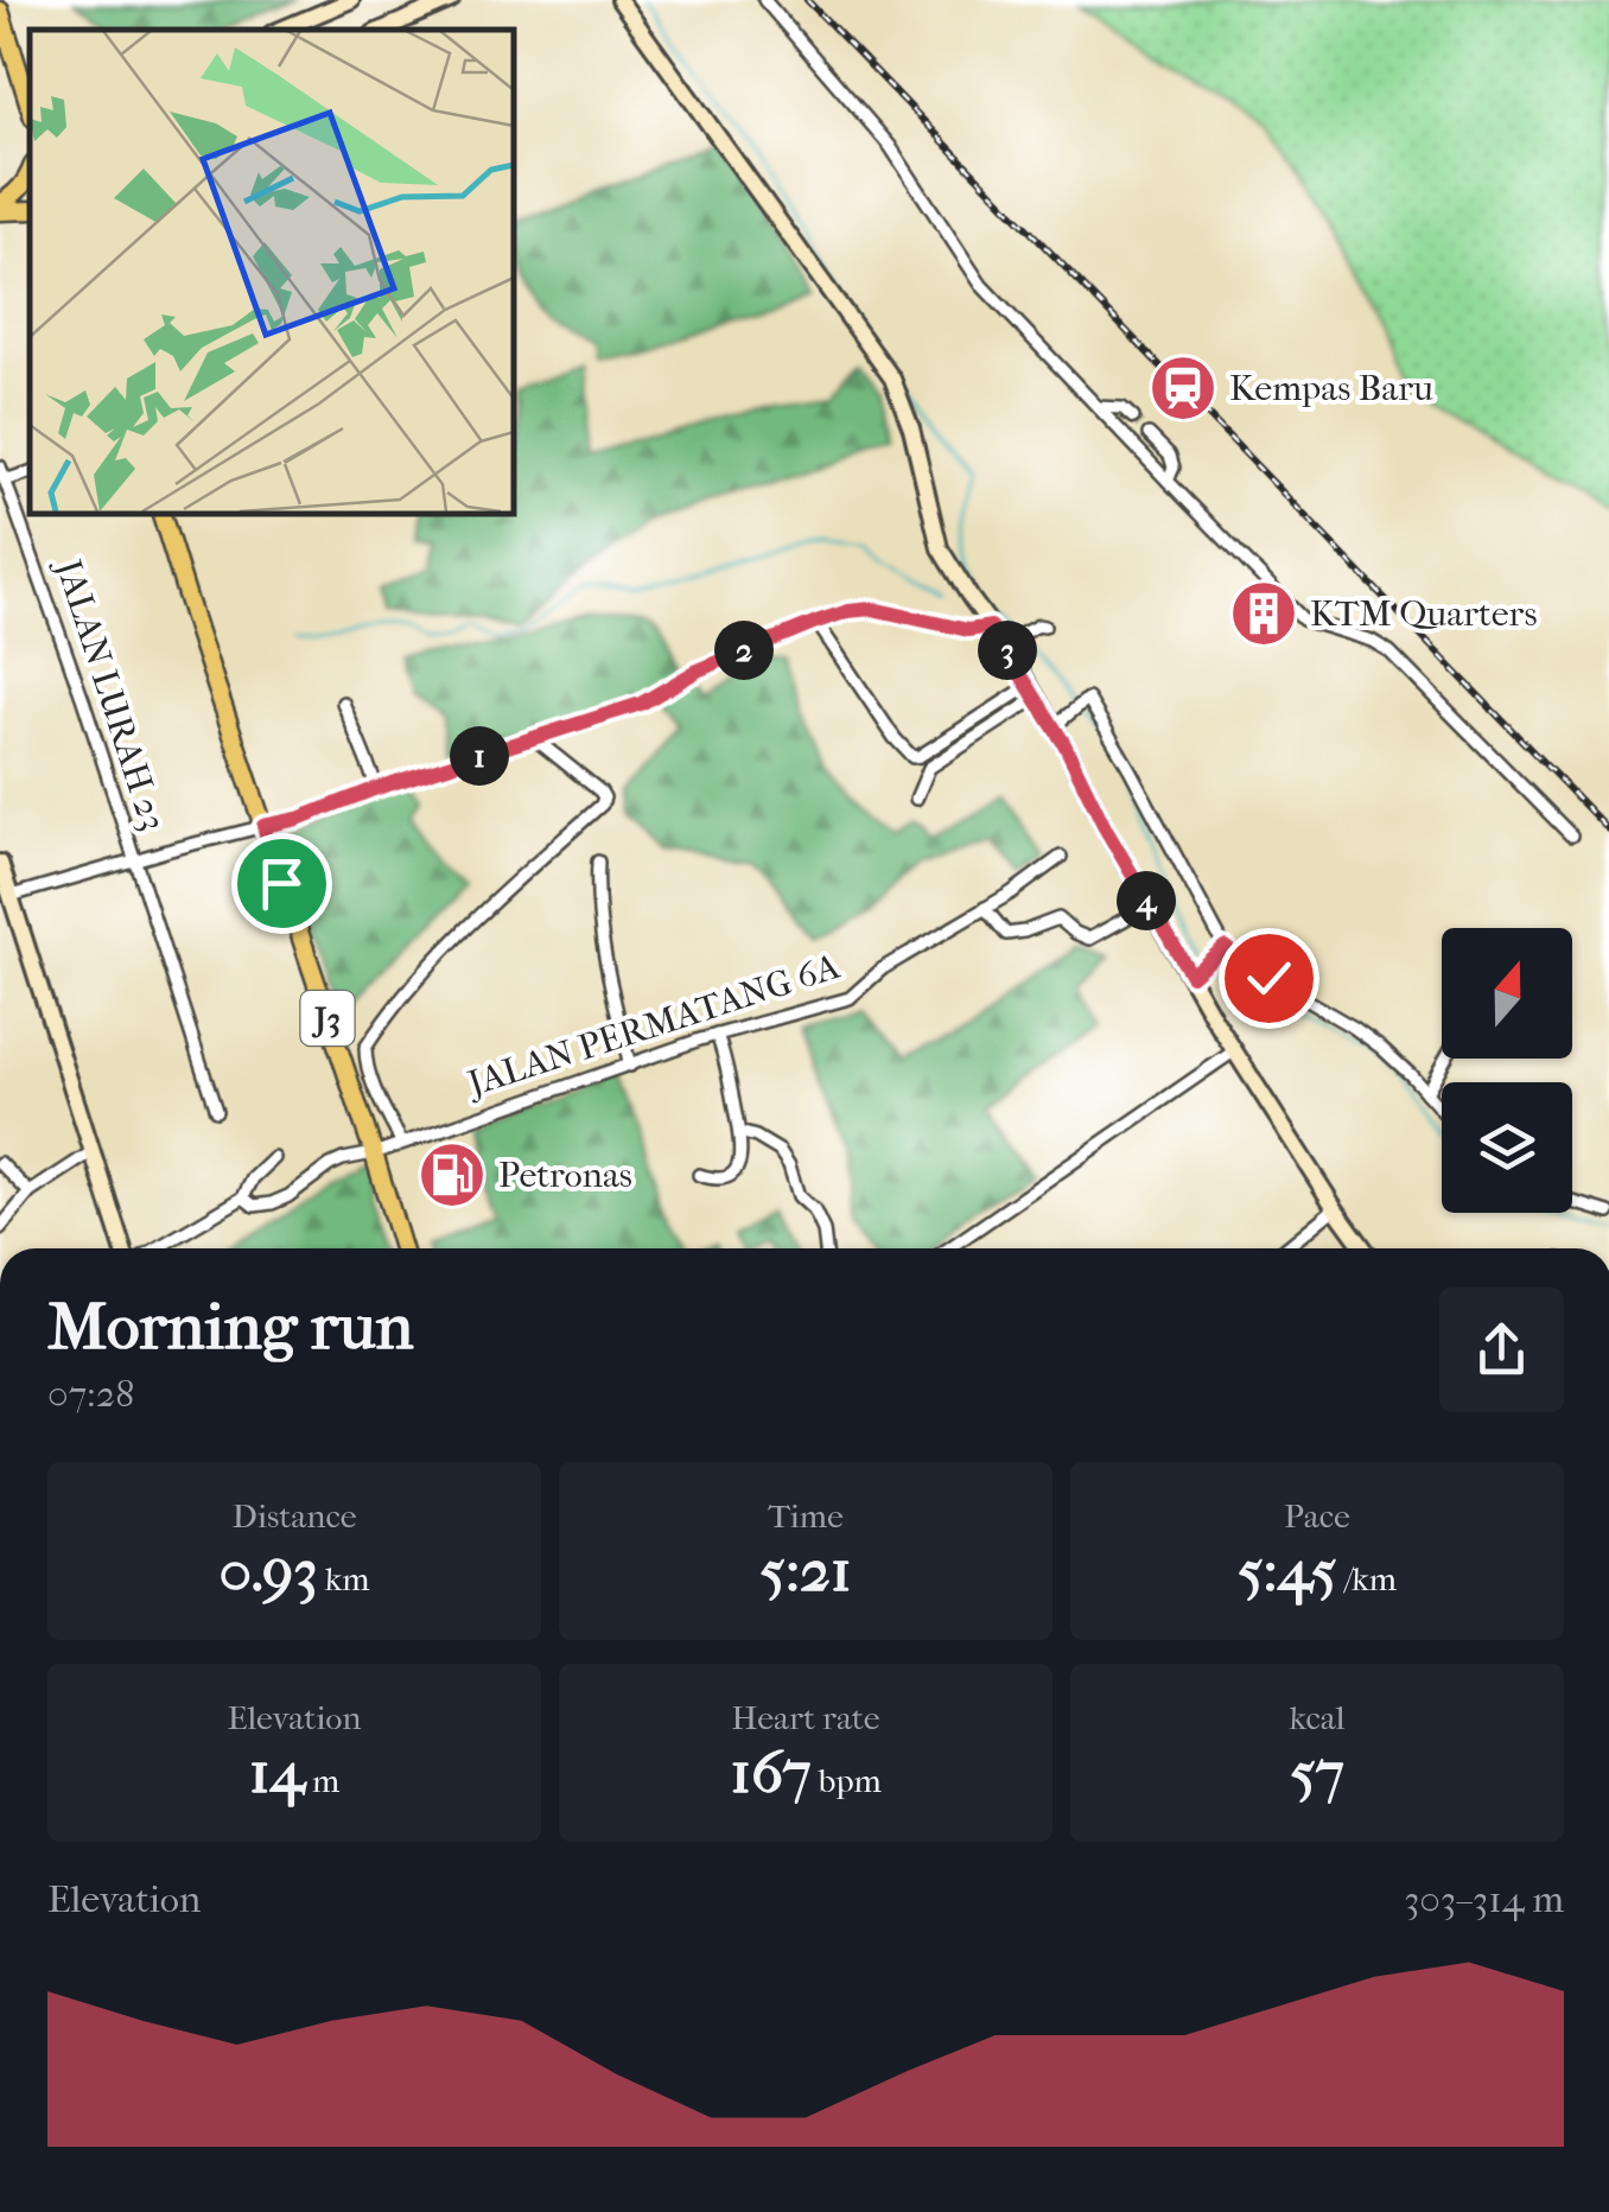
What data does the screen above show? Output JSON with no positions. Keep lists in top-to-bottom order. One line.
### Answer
{"streets":{"main road":["J3"],"street":["JALAN LURAH 23","JALAN PERMATANG 6A"]},"crossings":[["J3","JALAN PERMATANG 6A"]],"places":{"station":["Kempas Baru"],"building":["KTM Quarters"],"fuel station":["Petronas"]},"north":"top","page":{"pins":["2","3","1","4"],"heading":["Morning run","07:28"],"stats":[["Distance","0.93 km"],["Time","5:21"],["Pace","5:45 /km"],["Elevation","14 m"],["Heart rate","167 bpm"],["kcal","57"]],"chart":["Elevation","303–314 m"]}}
